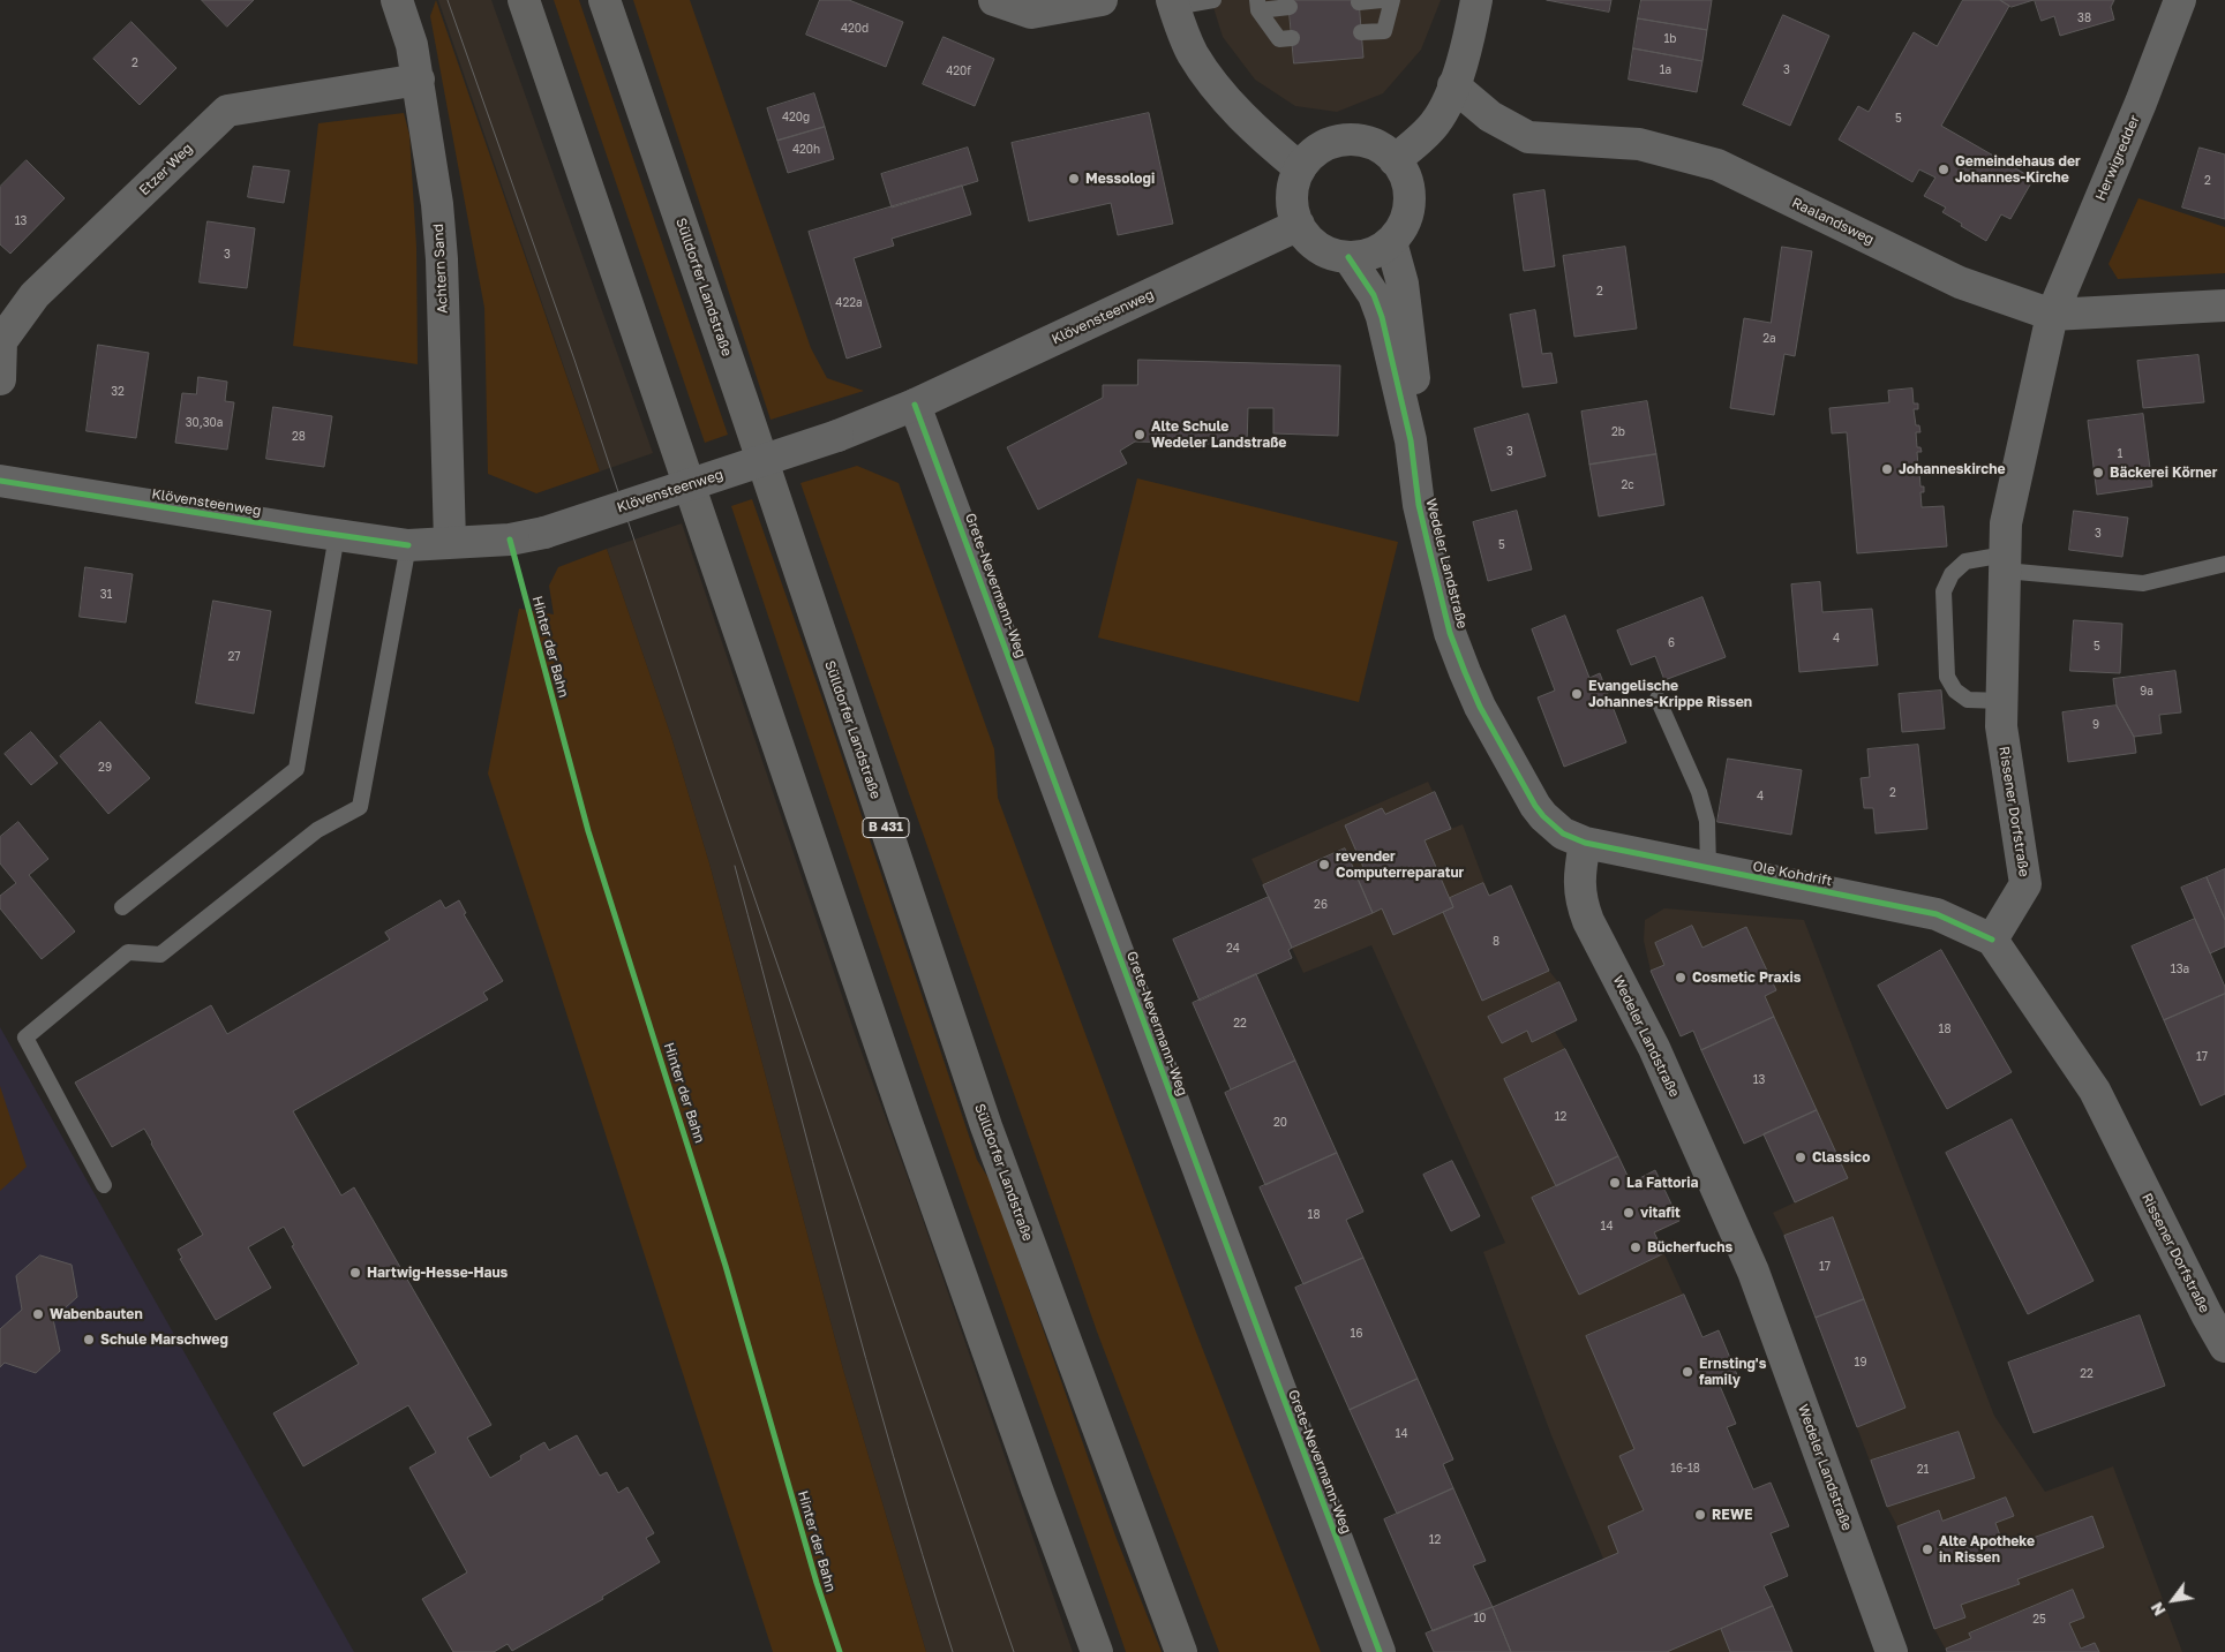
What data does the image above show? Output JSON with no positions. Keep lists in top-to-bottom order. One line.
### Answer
{"streets":{"highway":["Sülldorfer Landstraße","B 431"],"street":["Herwigredder","Etzer Weg","Raalandsweg","Achtern Sand","Klövensteenweg","Wedeler Landstraße","Grete-Nevermann-Weg","Rissener Dorfstraße","Ole Kohdrift"],"cycle path":["Hinter der Bahn"]},"crossings":[["Herwigredder","Raalandsweg"],["Herwigredder","Rissener Dorfstraße"],["Etzer Weg","Achtern Sand"],["Raalandsweg","Rissener Dorfstraße"],["Achtern Sand","Klövensteenweg"],["Klövensteenweg","Wedeler Landstraße"],["Klövensteenweg","Grete-Nevermann-Weg"],["Wedeler Landstraße","Ole Kohdrift"],["Rissener Dorfstraße","Ole Kohdrift"]],"places":["Gemeindehaus der Johannes-Kirche","Messologi","Alte Schule Wedeler Landstraße","Johanneskirche","Bäckerei Körner","Evangelische Johannes-Krippe Rissen","revender Computerreparatur","Cosmetic Praxis","Classico","La Fattoria","vitafit","Bücherfuchs","Hartwig-Hesse-Haus","Wabenbauten","Schule Marschweg","Ernsting's family","REWE","Alte Apotheke in Rissen"],"house_numbers":["38","420d","1b","2","1a","3","420f","420g","5","420h","2","13","3","2","422a","2a","32","30,30a","2b","28","3","1","2c","3","5","31","4","6","5","27","9a","9","29","2","4","26","8","24","13a","22","18","17","13","12","20","18","14","17","16","19","22","14","16-18","21","12","10","25"],"north":"bottom left"}
